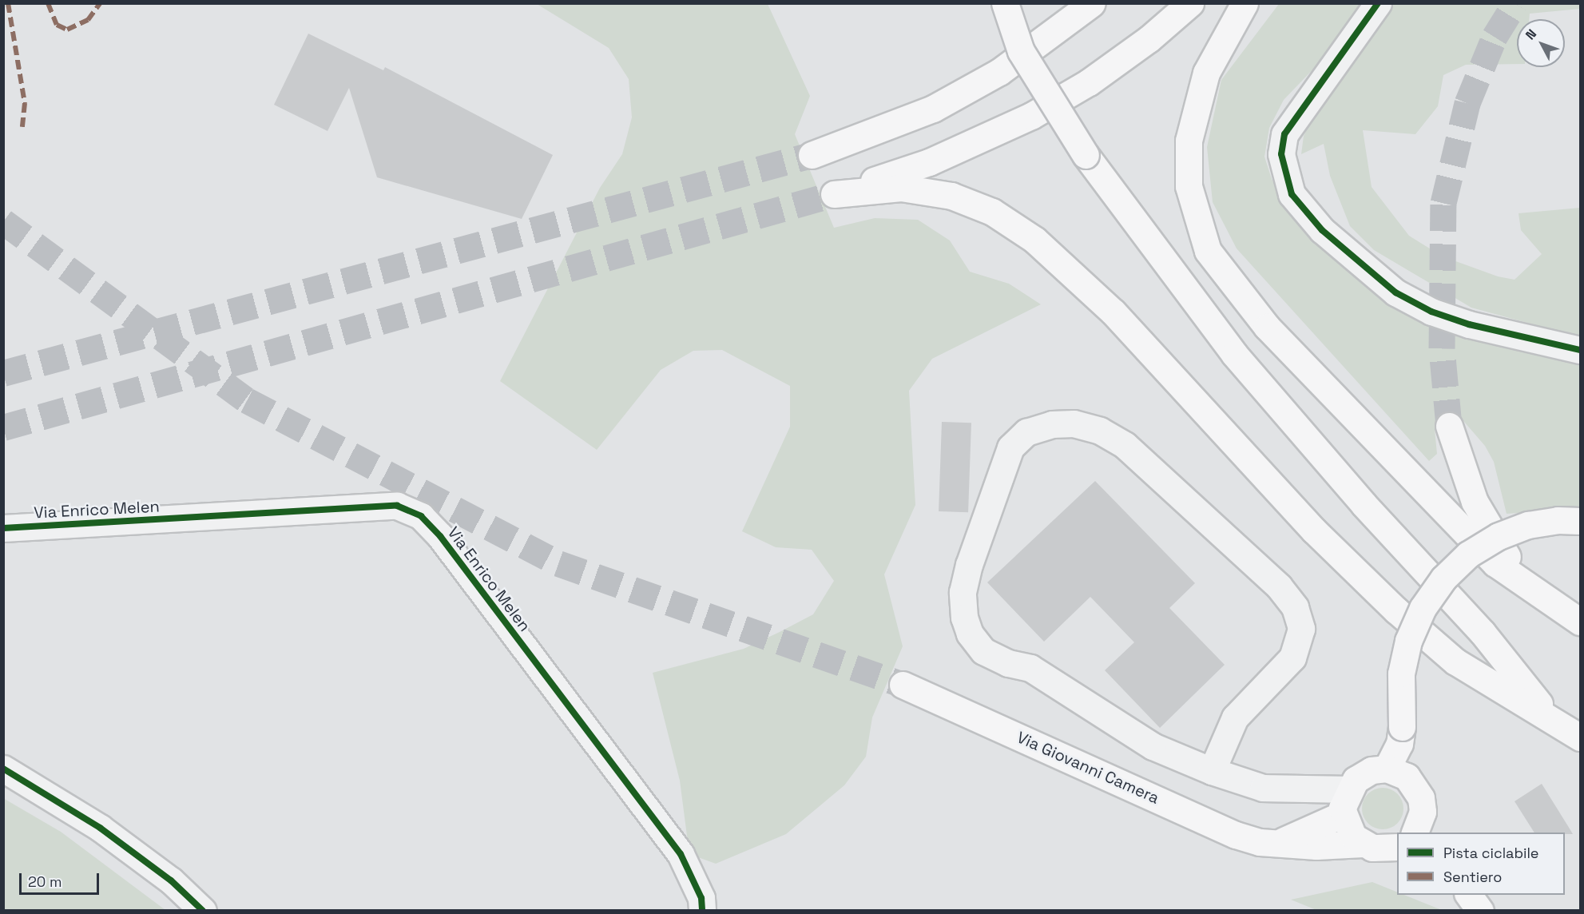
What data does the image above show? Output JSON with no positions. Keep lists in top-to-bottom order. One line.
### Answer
{"streets":{"main road":["Via Giovanni Camera"],"street":["Via Enrico Melen"]},"legend":["Pista ciclabile","Sentiero"],"scale_bar":"20 m","north":"top left"}
